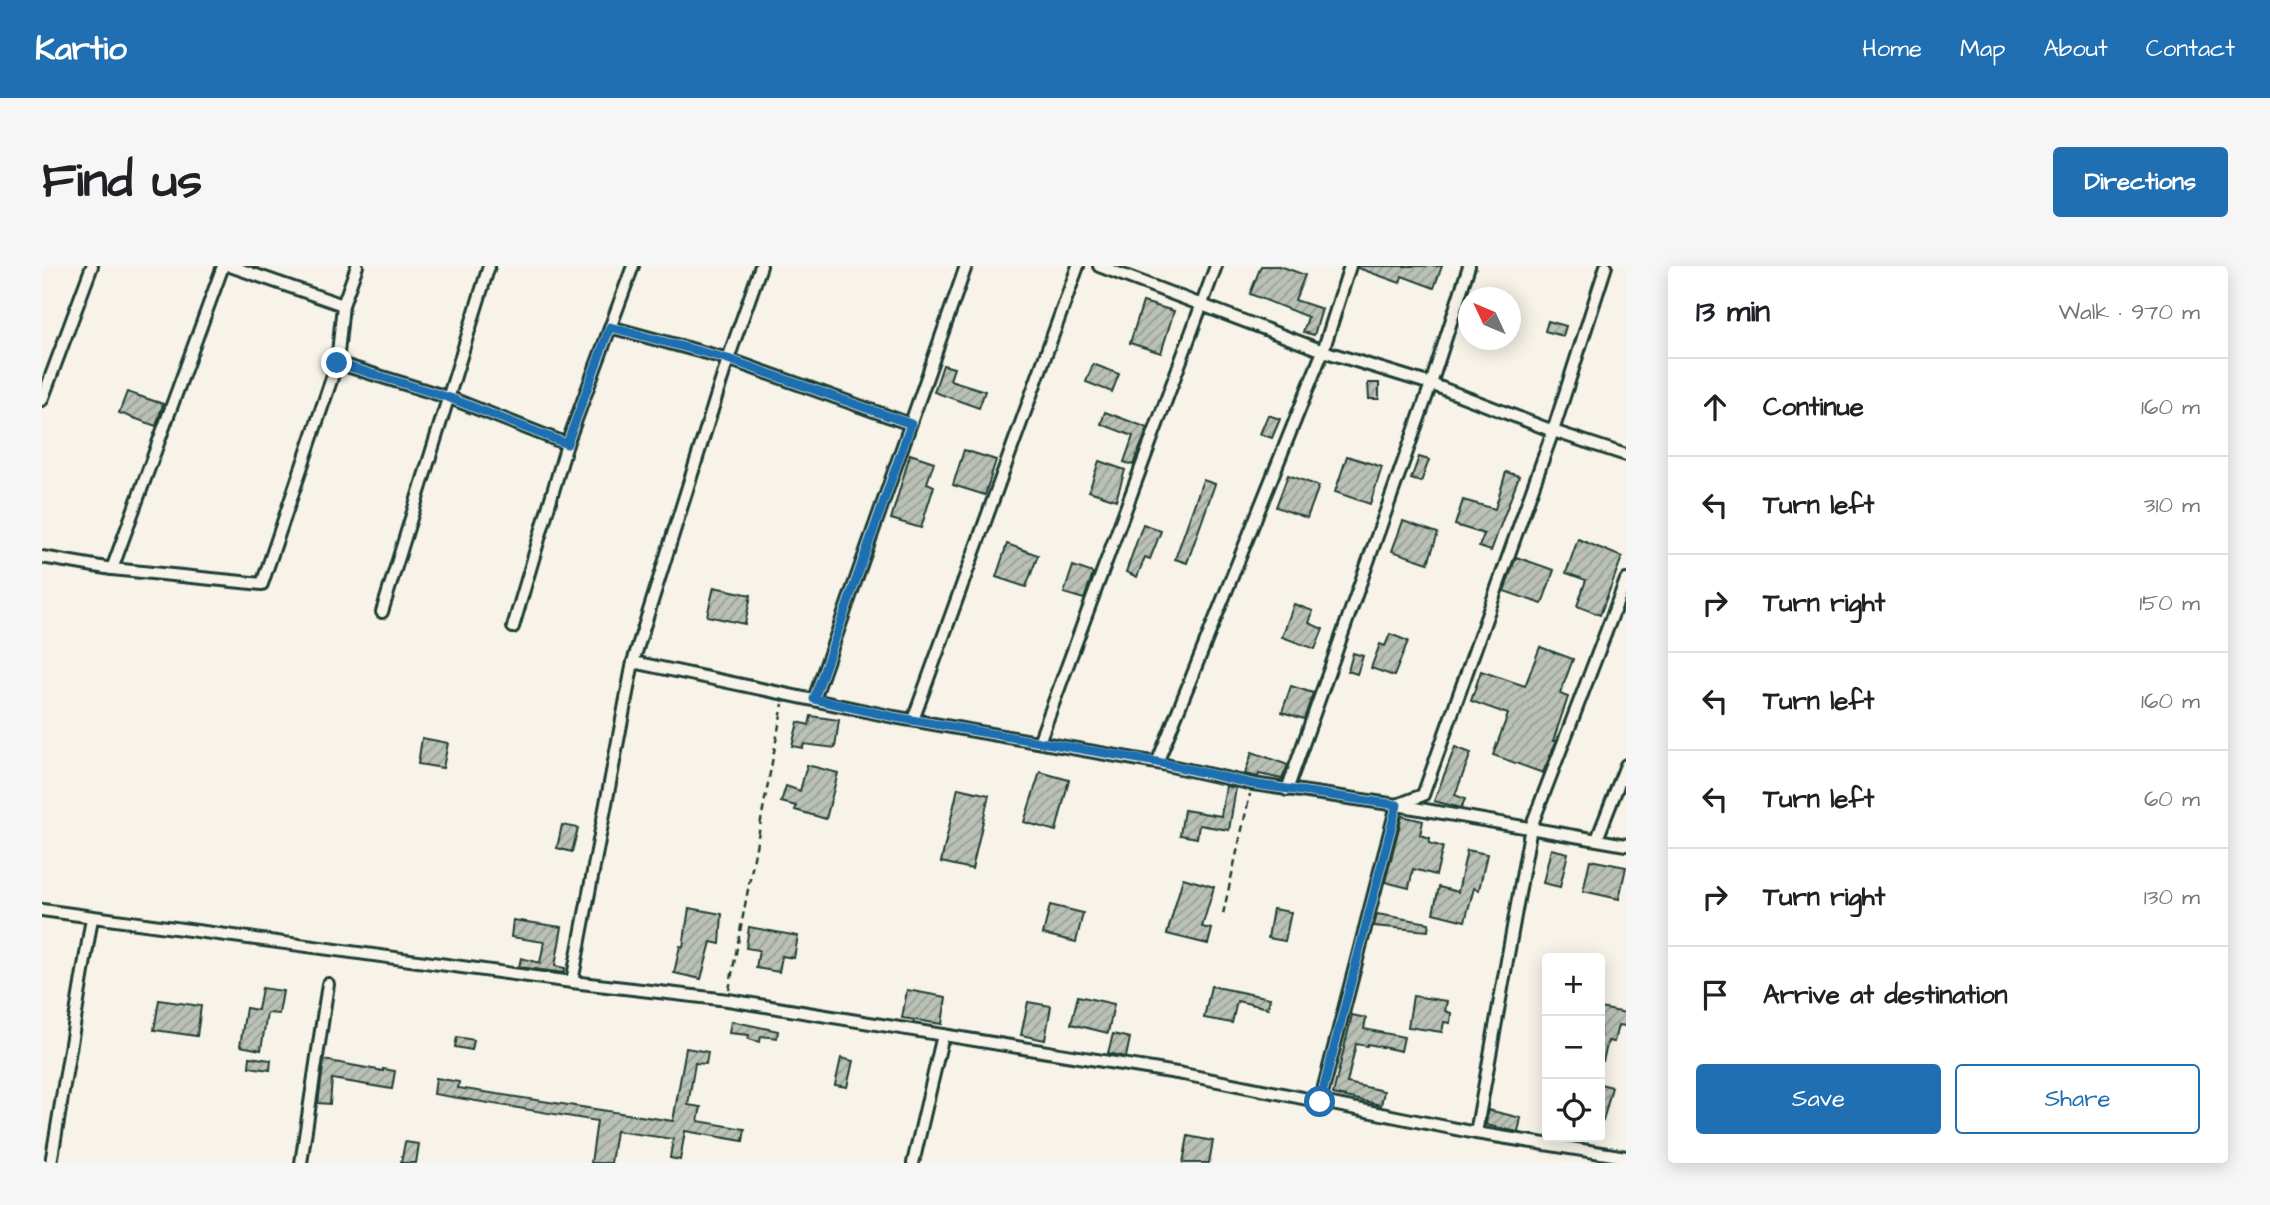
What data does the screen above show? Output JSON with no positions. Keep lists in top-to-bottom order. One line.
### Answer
{"north":"top left","page":{"header":"Kartio","nav":["Home","Map","About","Contact"],"buttons":["Directions",["Save","Share"]],"title":"Find us","heading":["13 min","Walk · 970 m"],"list":[["Continue","160 m"],["Turn left","310 m"],["Turn right","150 m"],["Turn left","160 m"],["Turn left","60 m"],["Turn right","130 m"],"Arrive at destination"],"map_buttons":["+","−"]}}
